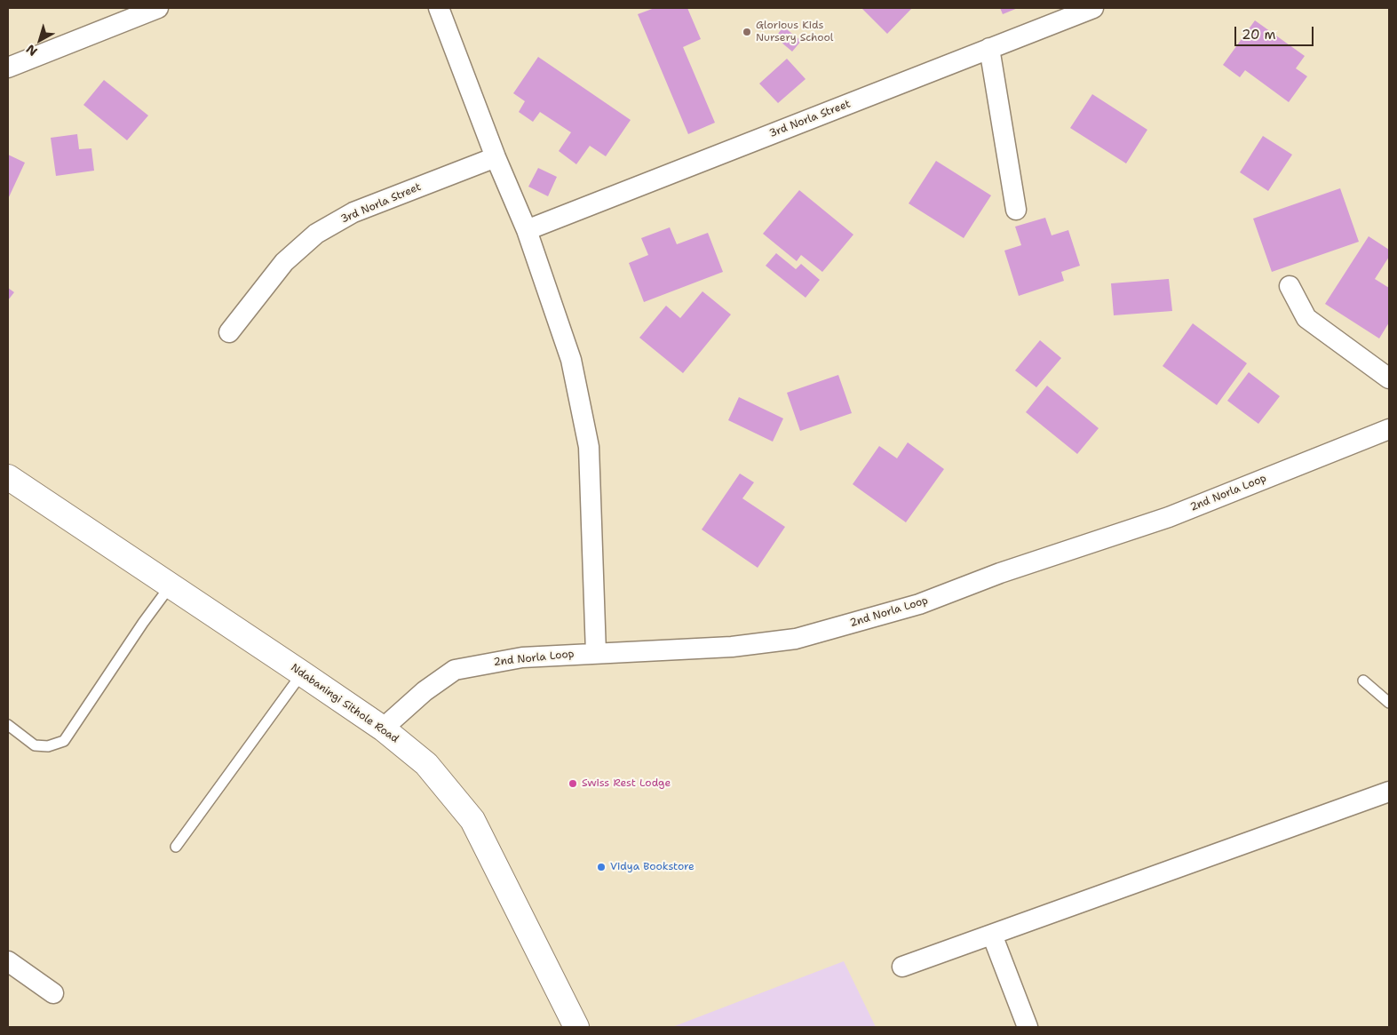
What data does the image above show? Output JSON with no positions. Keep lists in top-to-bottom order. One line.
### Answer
{"streets":{"street":["3rd Norla Street","2nd Norla Loop","Ndabaningi Sithole Road"]},"crossings":[["2nd Norla Loop","Ndabaningi Sithole Road"]],"places":["Glorious Kids Nursery School","Swiss Rest Lodge","Vidya Bookstore"],"scale_bar":"20 m","north":"bottom left"}
